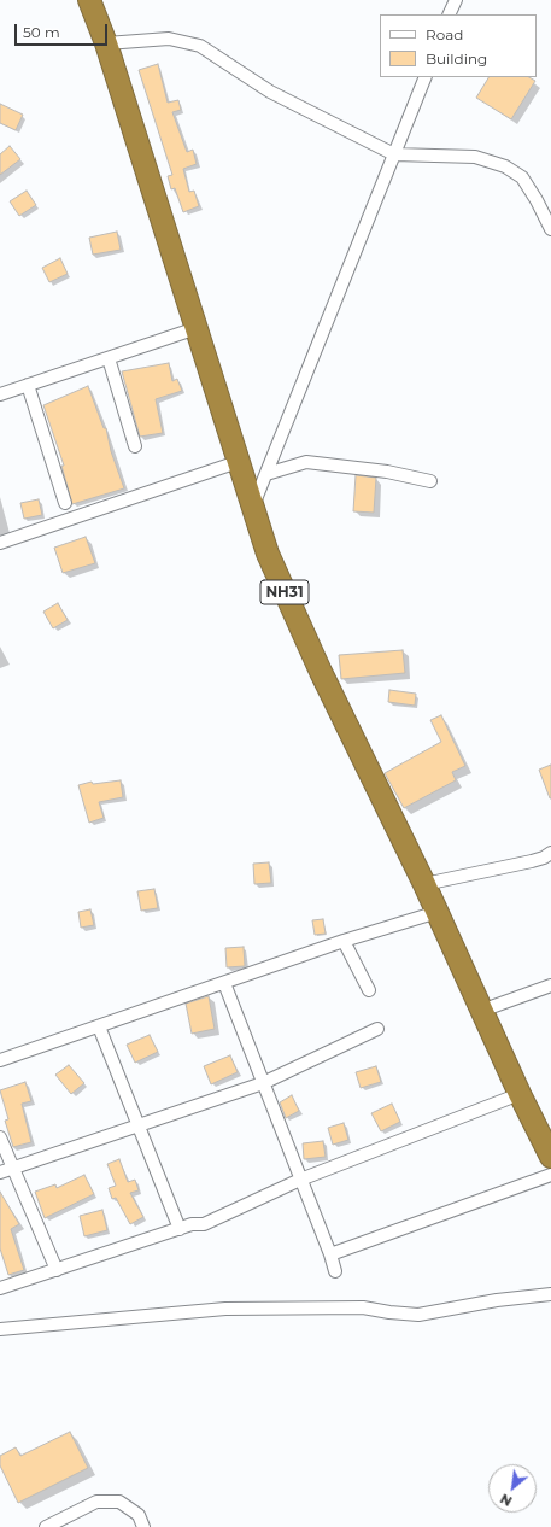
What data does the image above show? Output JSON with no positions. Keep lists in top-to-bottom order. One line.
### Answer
{"streets":{"highway":["NH31"]},"legend":["Road","Building"],"scale_bar":"50 m","north":"bottom left"}
